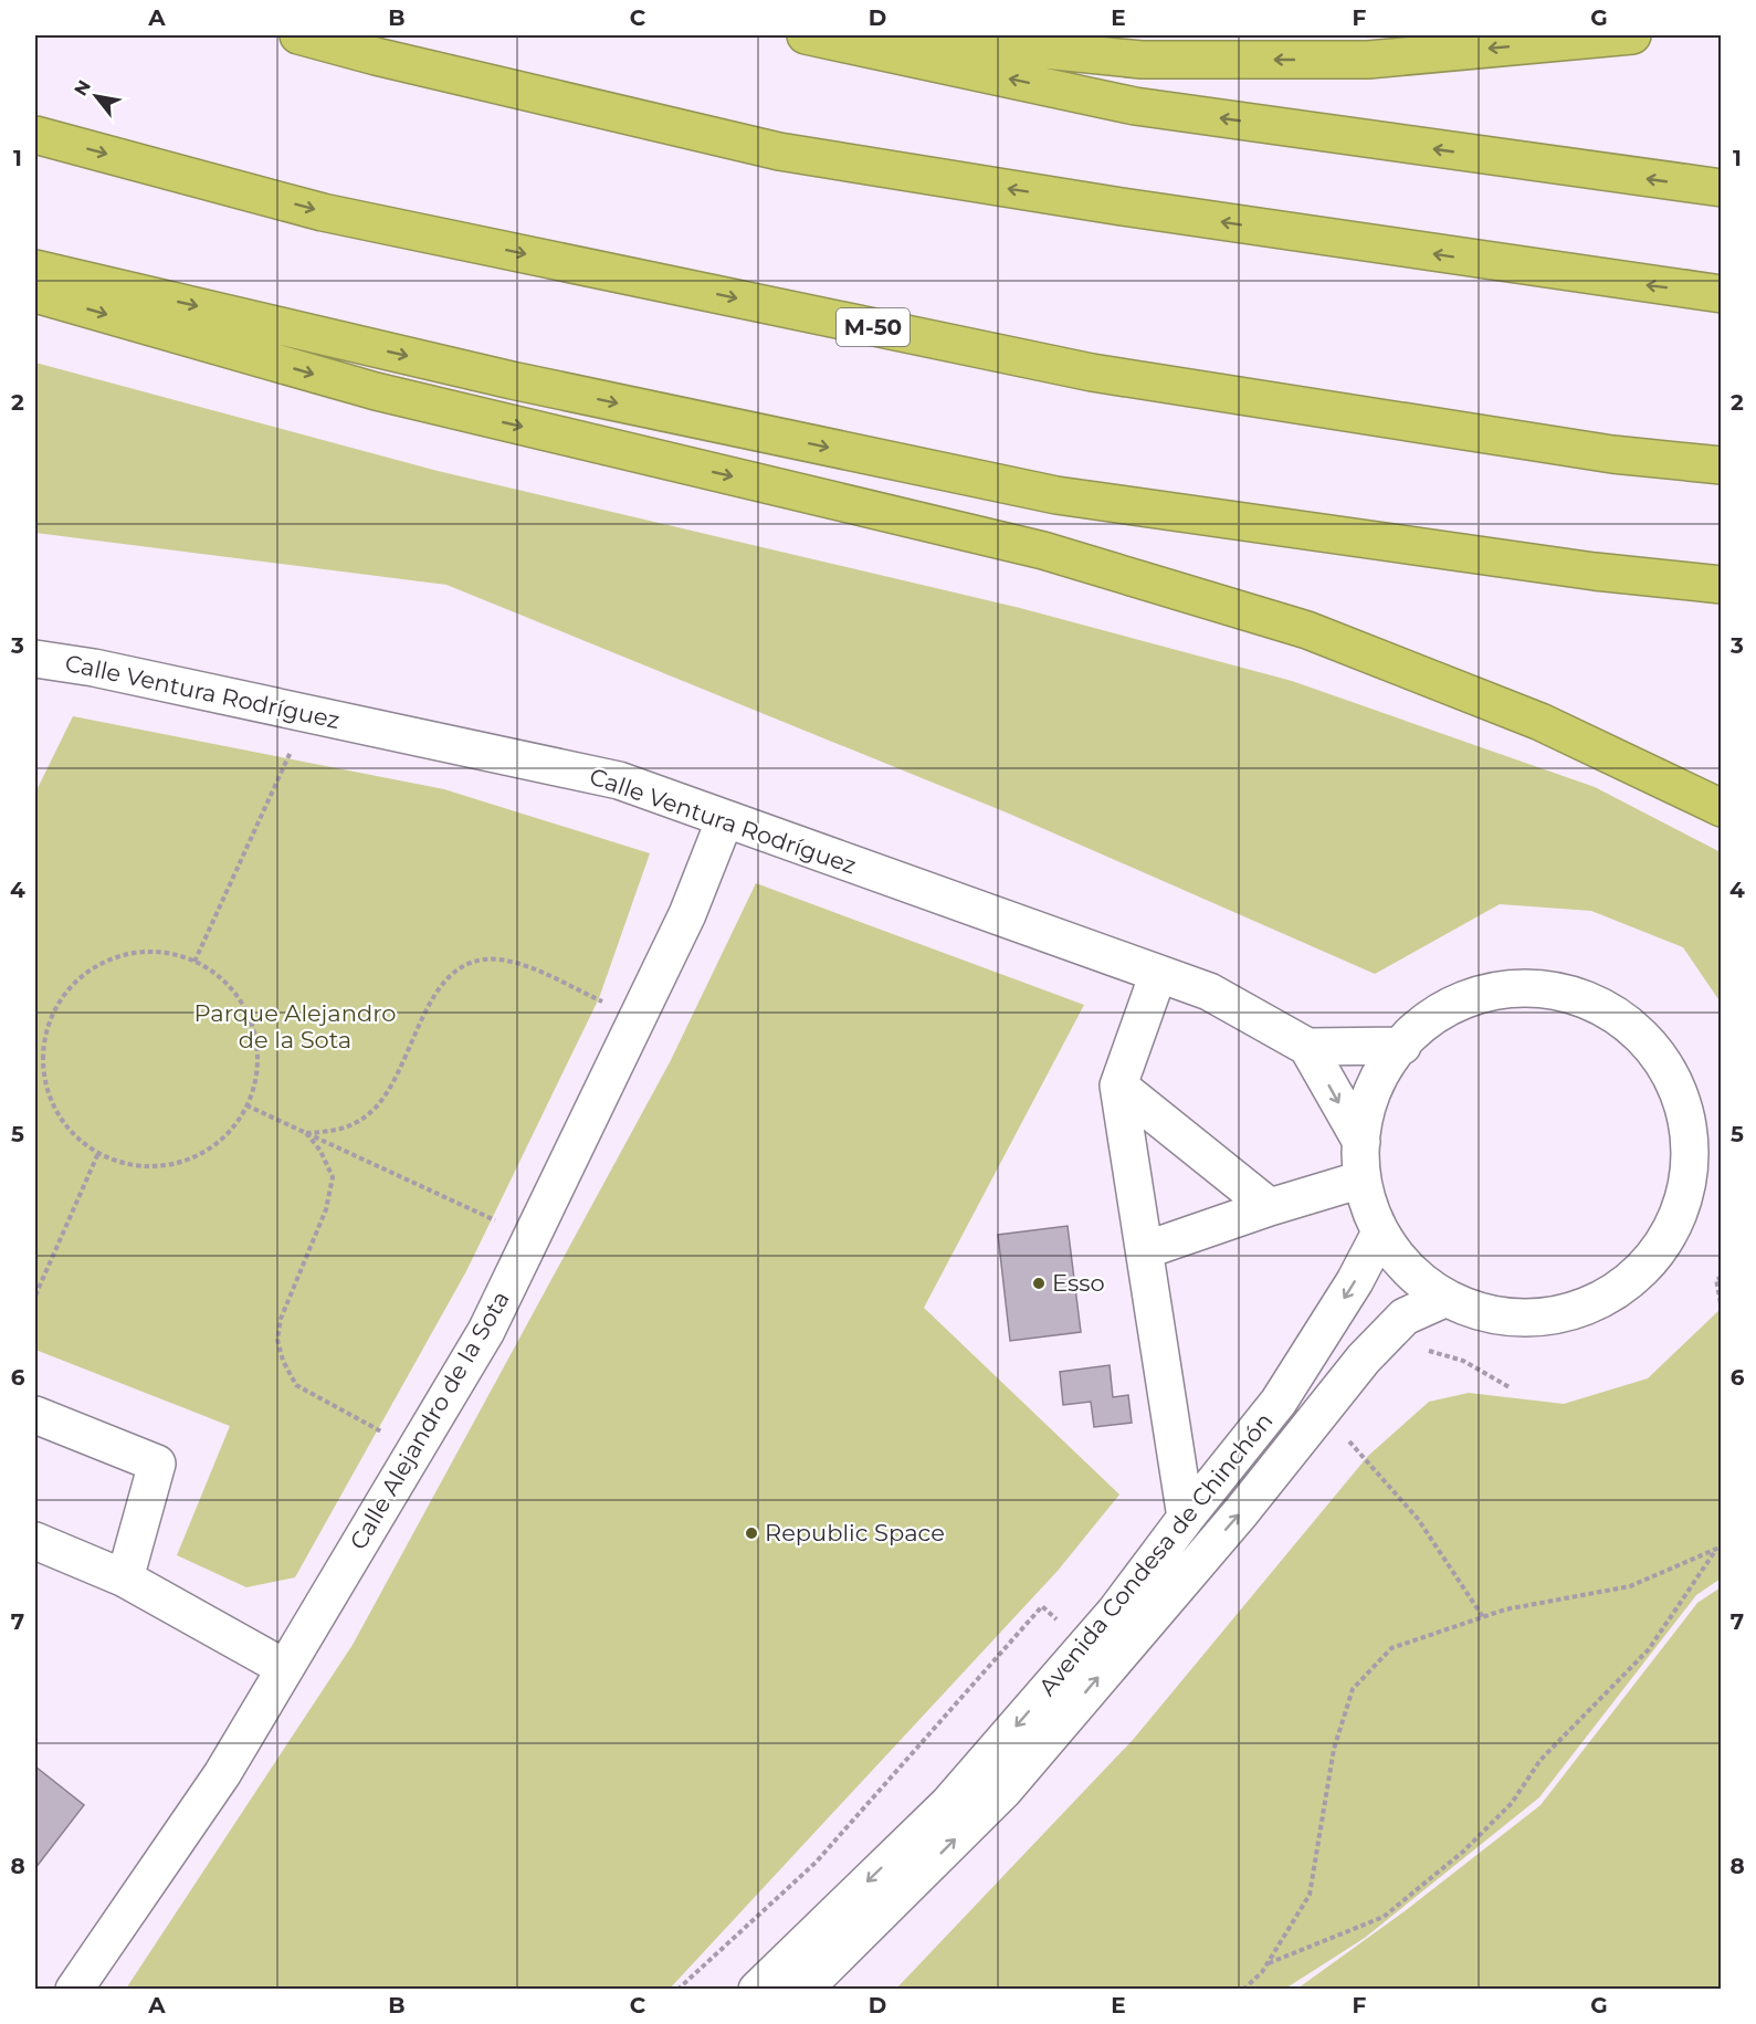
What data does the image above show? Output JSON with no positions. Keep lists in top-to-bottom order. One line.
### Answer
{"streets":{"highway":["M-50"],"street":["Calle Ventura Rodríguez","Calle Alejandro de la Sota","Avenida Condesa de Chinchón"]},"crossings":[["Calle Ventura Rodríguez","Calle Alejandro de la Sota"]],"parks":["Parque Alejandro de la Sota"],"places":["Esso","Republic Space"],"north":"top left","grid":{"columns":["A","B","C","D","E","F","G"],"rows":["1","2","3","4","5","6","7","8"]}}
